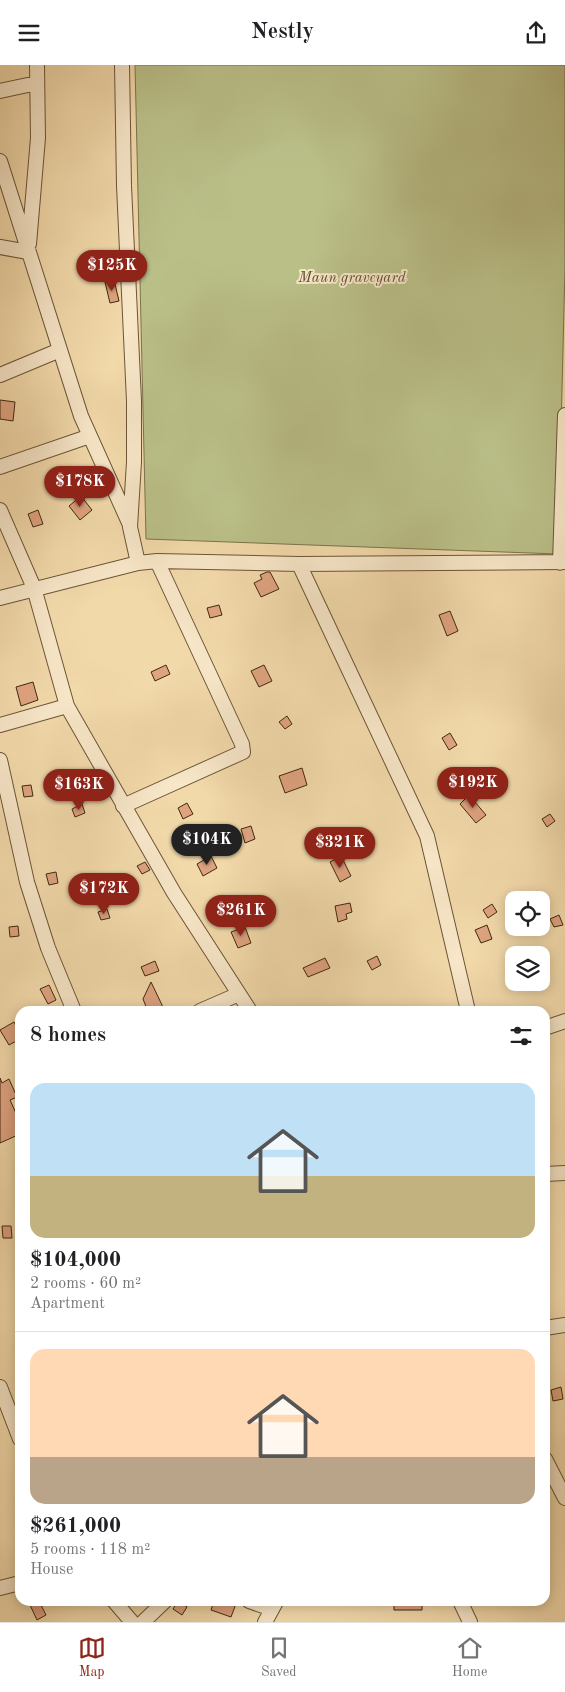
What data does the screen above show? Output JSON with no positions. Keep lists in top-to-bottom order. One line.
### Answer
{"parks":["Maun graveyard"],"page":{"header":"Nestly","price":["$125K","$178K","$192K","$163K","$104K","$321K","$172K","$261K"],"heading":"8 homes","list":[{"name":"$104,000","note":"2 rooms · 60 m² · Apartment"},{"name":"$261,000","note":"5 rooms · 118 m² · House"}],"tabs":["Map","Saved","Home"]}}
